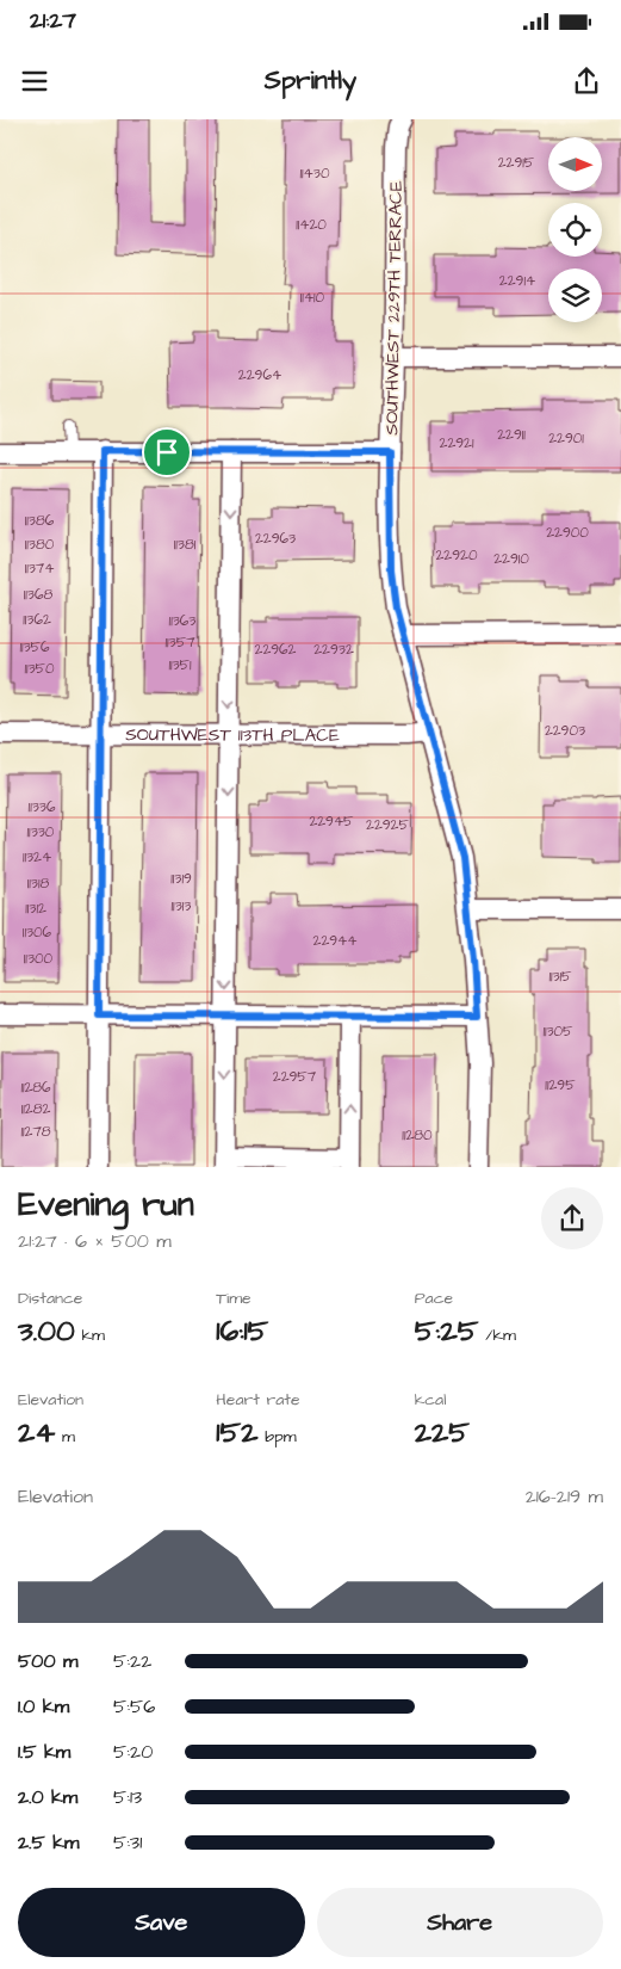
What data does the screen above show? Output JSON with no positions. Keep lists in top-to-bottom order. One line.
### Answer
{"streets":{"street":["SOUTHWEST 229TH TERRACE","SOUTHWEST 113TH PLACE"]},"crossings":[["SOUTHWEST 229TH TERRACE","SOUTHWEST 113TH PLACE"]],"house_numbers":["22915","11430","11420","22914","11410","22964","22911","22901","22921","11386","22900","22963","11380","11381","22920","22910","11374","11368","11362","11363","11357","11356","22962","22932","11351","11350","22903","11336","22945","22925","11330","11324","11319","11318","11313","11312","11306","22944","11300","11315","11305","22957","11295","11286","11282","11278","11280"],"north":"right","page":{"status":"21:27","header":"Sprintly","heading":["Evening run","21:27 · 6 × 500 m"],"stats":[["Distance","3.00 km"],["Time","16:15"],["Pace","5:25 /km"],["Elevation","24 m"],["Heart rate","152 bpm"],["kcal","225"]],"chart":["Elevation","216–219 m"],"list":[{"name":"500 m","note":"5:22"},{"name":"1.0 km","note":"5:56"},{"name":"1.5 km","note":"5:20"},{"name":"2.0 km","note":"5:13"},{"name":"2.5 km","note":"5:31"}],"buttons":["Save","Share"]}}
